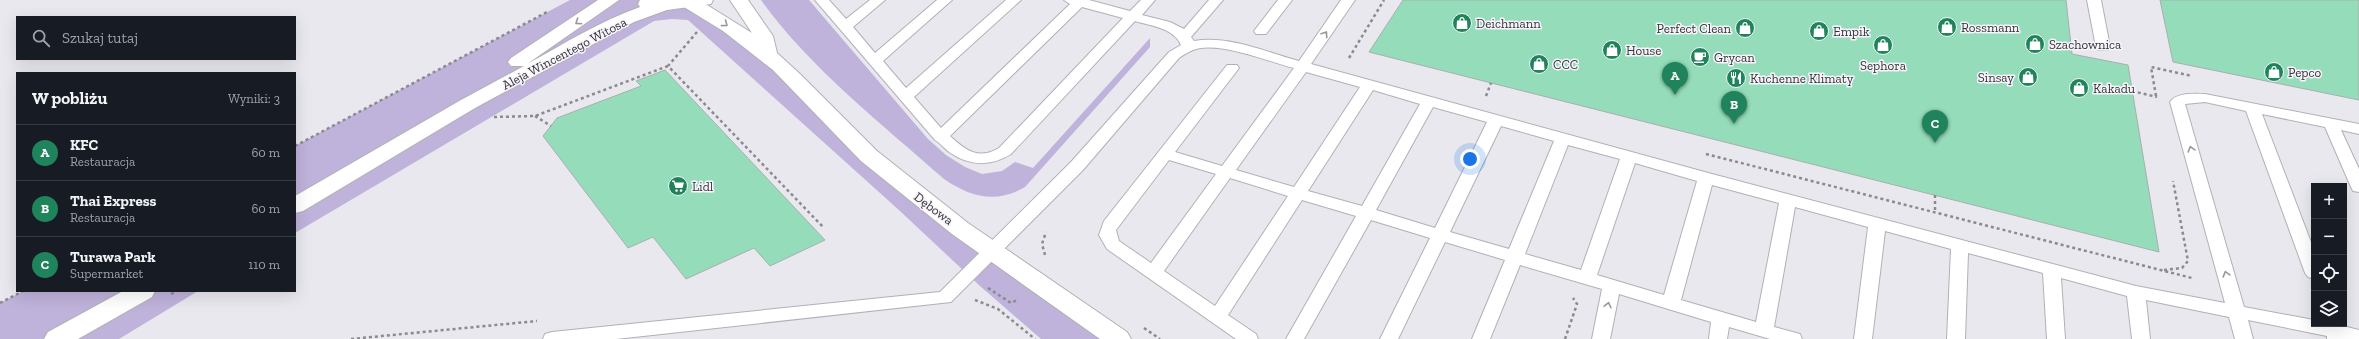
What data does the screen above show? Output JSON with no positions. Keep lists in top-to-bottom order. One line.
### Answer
{"streets":{"street":["Aleja Wincentego Witosa","Dębowa"]},"places":{"shop":["Deichmann","Rossmann","Perfect Clean","Empik","Szachownica","Sephora","House","CCC","Pepco","Sinsay","Kakadu"],"cafe":["Grycan"],"restaurant":["Kuchenne Klimaty"],"supermarket":["Lidl"]},"page":{"search":"Szukaj tutaj","pins":["A","B","C"],"heading":["W pobliżu","Wyniki: 3"],"list":[{"mark":"A","name":"KFC","note":"Restauracja","value":"60 m"},{"mark":"B","name":"Thai Express","note":"Restauracja","value":"60 m"},{"mark":"C","name":"Turawa Park","note":"Supermarket","value":"110 m"}],"map_buttons":["+","−"]}}
